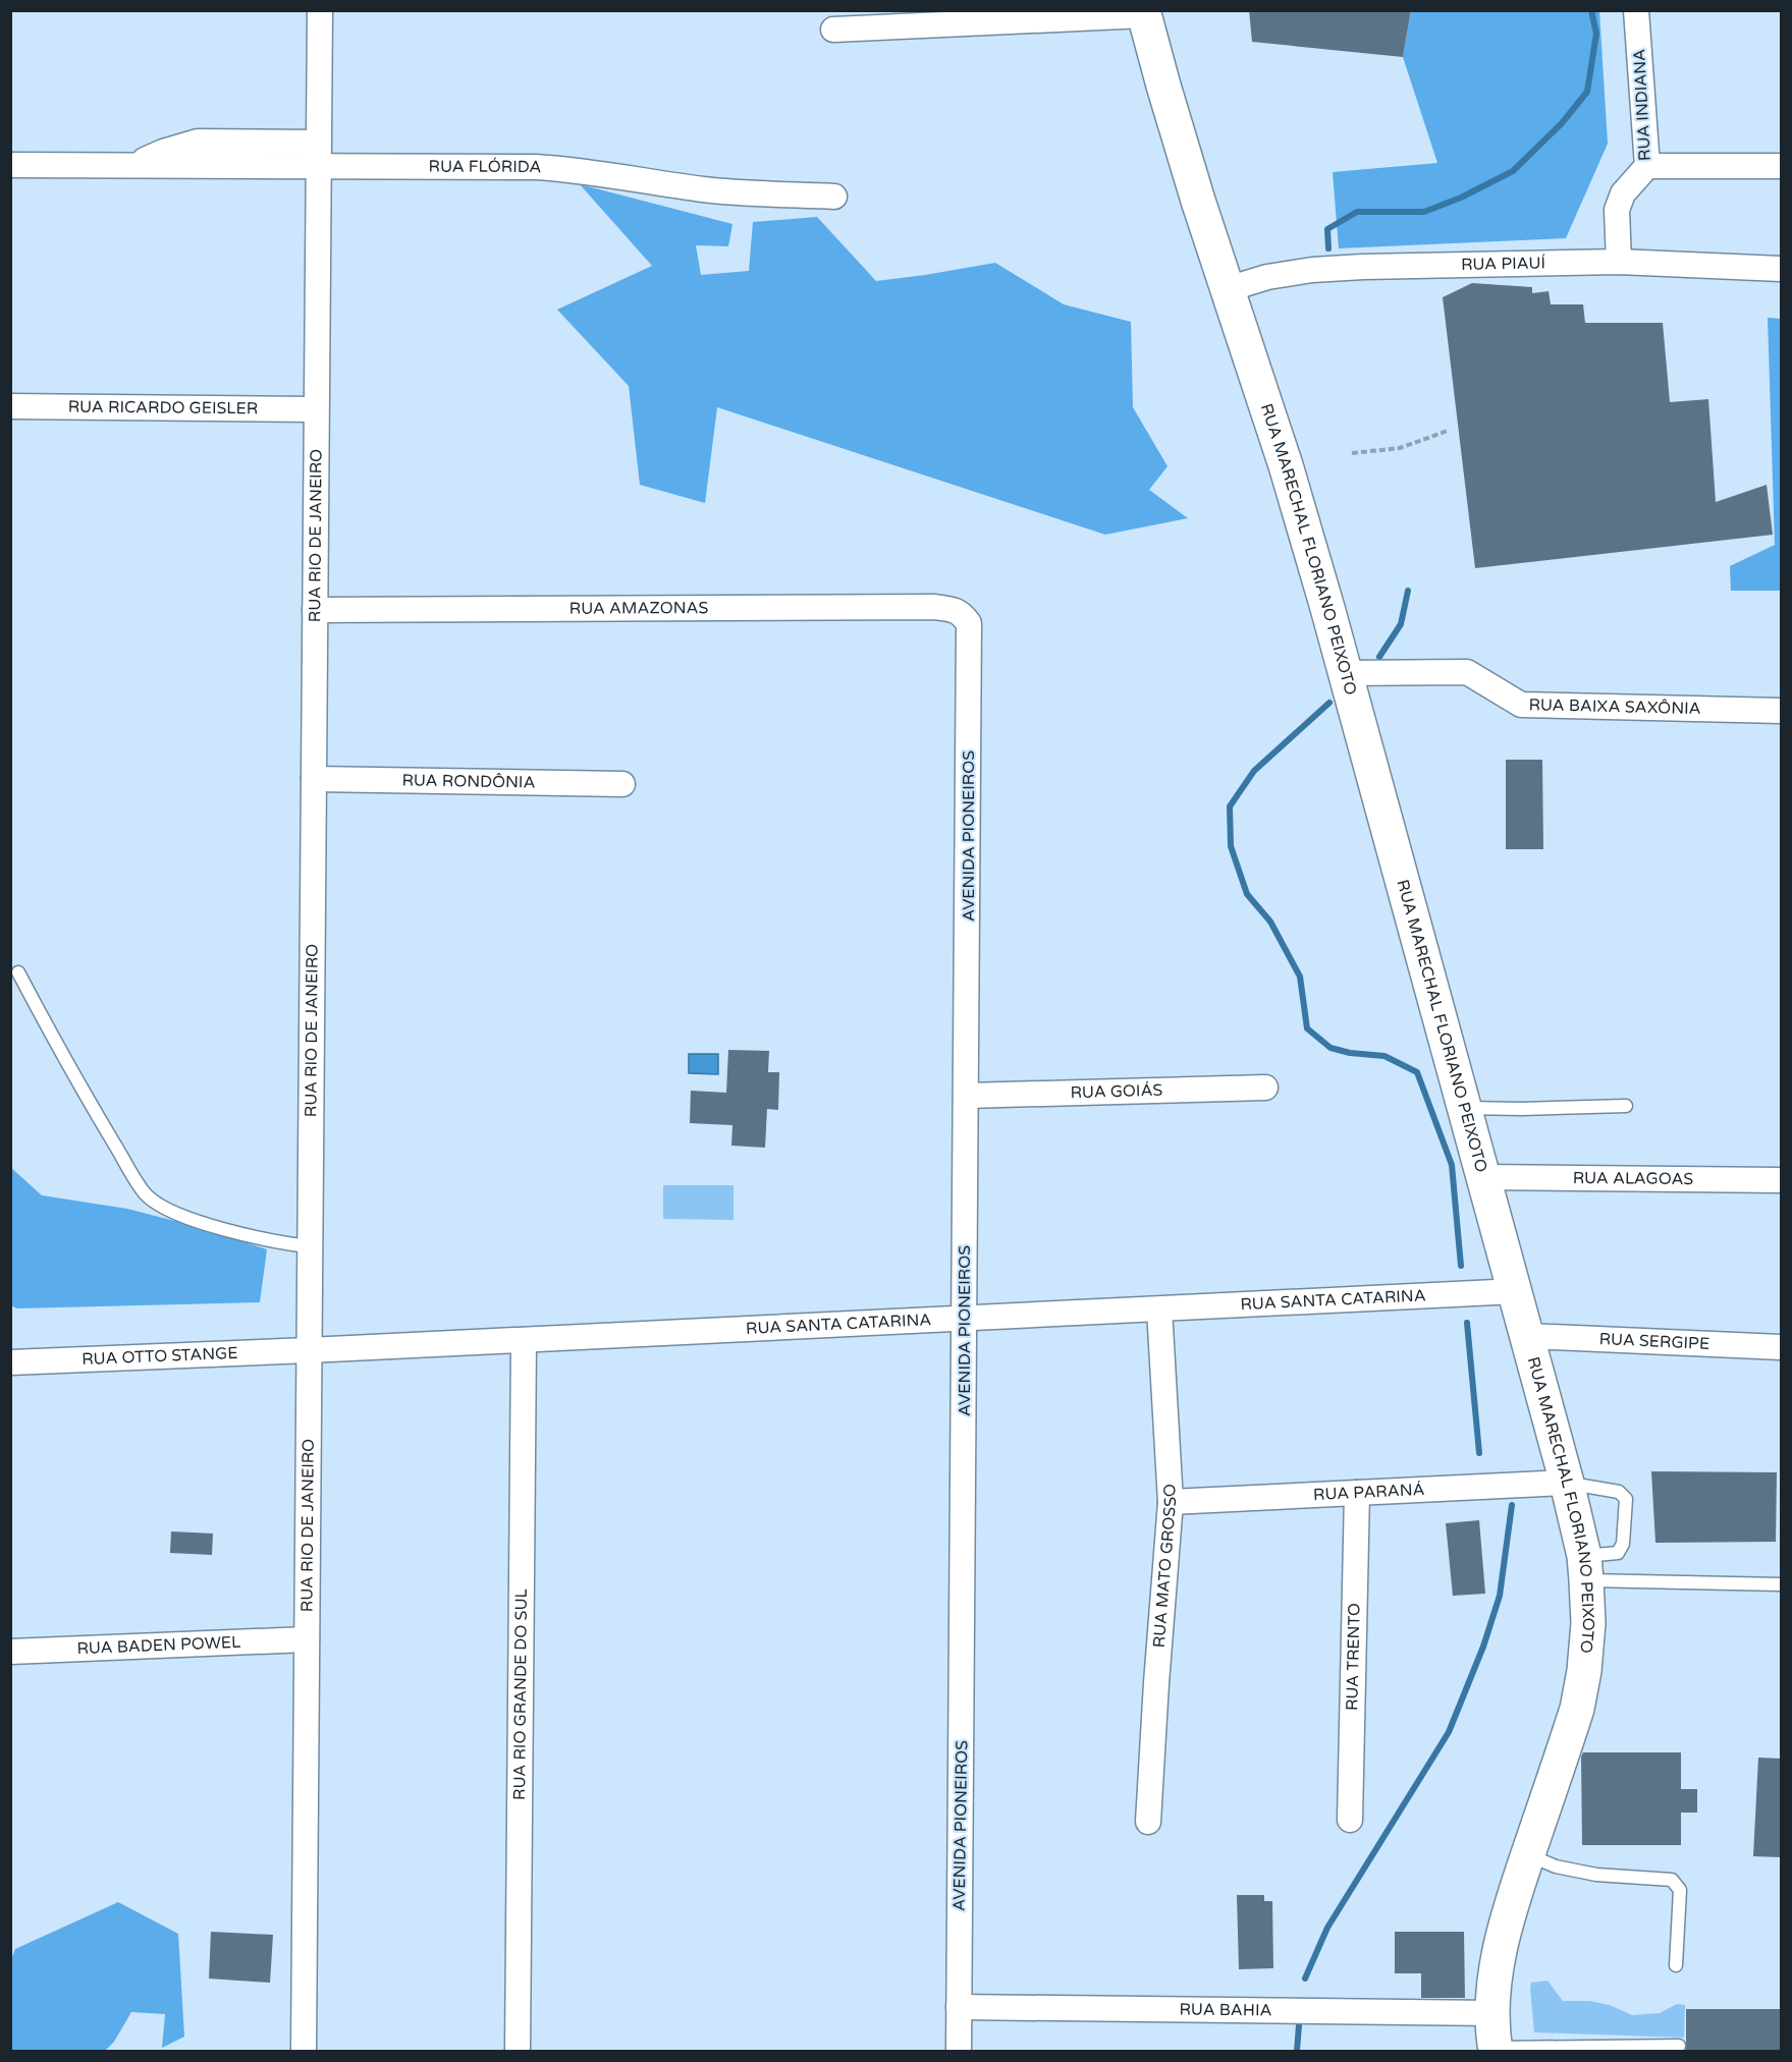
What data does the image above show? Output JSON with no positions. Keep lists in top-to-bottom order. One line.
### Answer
{"streets":{"main road":["RUA MARECHAL FLORIANO PEIXOTO"],"street":["RUA INDIANA","RUA FLÓRIDA","RUA PIAUÍ","RUA RICARDO GEISLER","RUA RIO DE JANEIRO","RUA AMAZONAS","RUA BAIXA SAXÔNIA","RUA RONDÔNIA","AVENIDA PIONEIROS","RUA GOIÁS","RUA ALAGOAS","RUA SANTA CATARINA","RUA SERGIPE","RUA OTTO STANGE","RUA PARANÁ","RUA MATO GROSSO","RUA BADEN POWEL","RUA TRENTO","RUA RIO GRANDE DO SUL","RUA BAHIA"]},"crossings":[["RUA INDIANA","RUA PIAUÍ"],["RUA FLÓRIDA","RUA RIO DE JANEIRO"],["RUA PIAUÍ","RUA MARECHAL FLORIANO PEIXOTO"],["RUA RICARDO GEISLER","RUA RIO DE JANEIRO"],["RUA RIO DE JANEIRO","RUA AMAZONAS"],["RUA RIO DE JANEIRO","RUA RONDÔNIA"],["RUA RIO DE JANEIRO","RUA SANTA CATARINA"],["RUA RIO DE JANEIRO","RUA OTTO STANGE"],["RUA RIO DE JANEIRO","RUA BADEN POWEL"],["RUA MARECHAL FLORIANO PEIXOTO","RUA BAIXA SAXÔNIA"],["RUA MARECHAL FLORIANO PEIXOTO","RUA ALAGOAS"],["RUA MARECHAL FLORIANO PEIXOTO","RUA SANTA CATARINA"],["RUA MARECHAL FLORIANO PEIXOTO","RUA SERGIPE"],["RUA MARECHAL FLORIANO PEIXOTO","RUA PARANÁ"],["RUA MARECHAL FLORIANO PEIXOTO","RUA BAHIA"],["RUA AMAZONAS","AVENIDA PIONEIROS"],["AVENIDA PIONEIROS","RUA GOIÁS"],["AVENIDA PIONEIROS","RUA SANTA CATARINA"],["AVENIDA PIONEIROS","RUA BAHIA"],["RUA SANTA CATARINA","RUA OTTO STANGE"],["RUA SANTA CATARINA","RUA MATO GROSSO"],["RUA SANTA CATARINA","RUA RIO GRANDE DO SUL"],["RUA PARANÁ","RUA MATO GROSSO"],["RUA PARANÁ","RUA TRENTO"]]}
